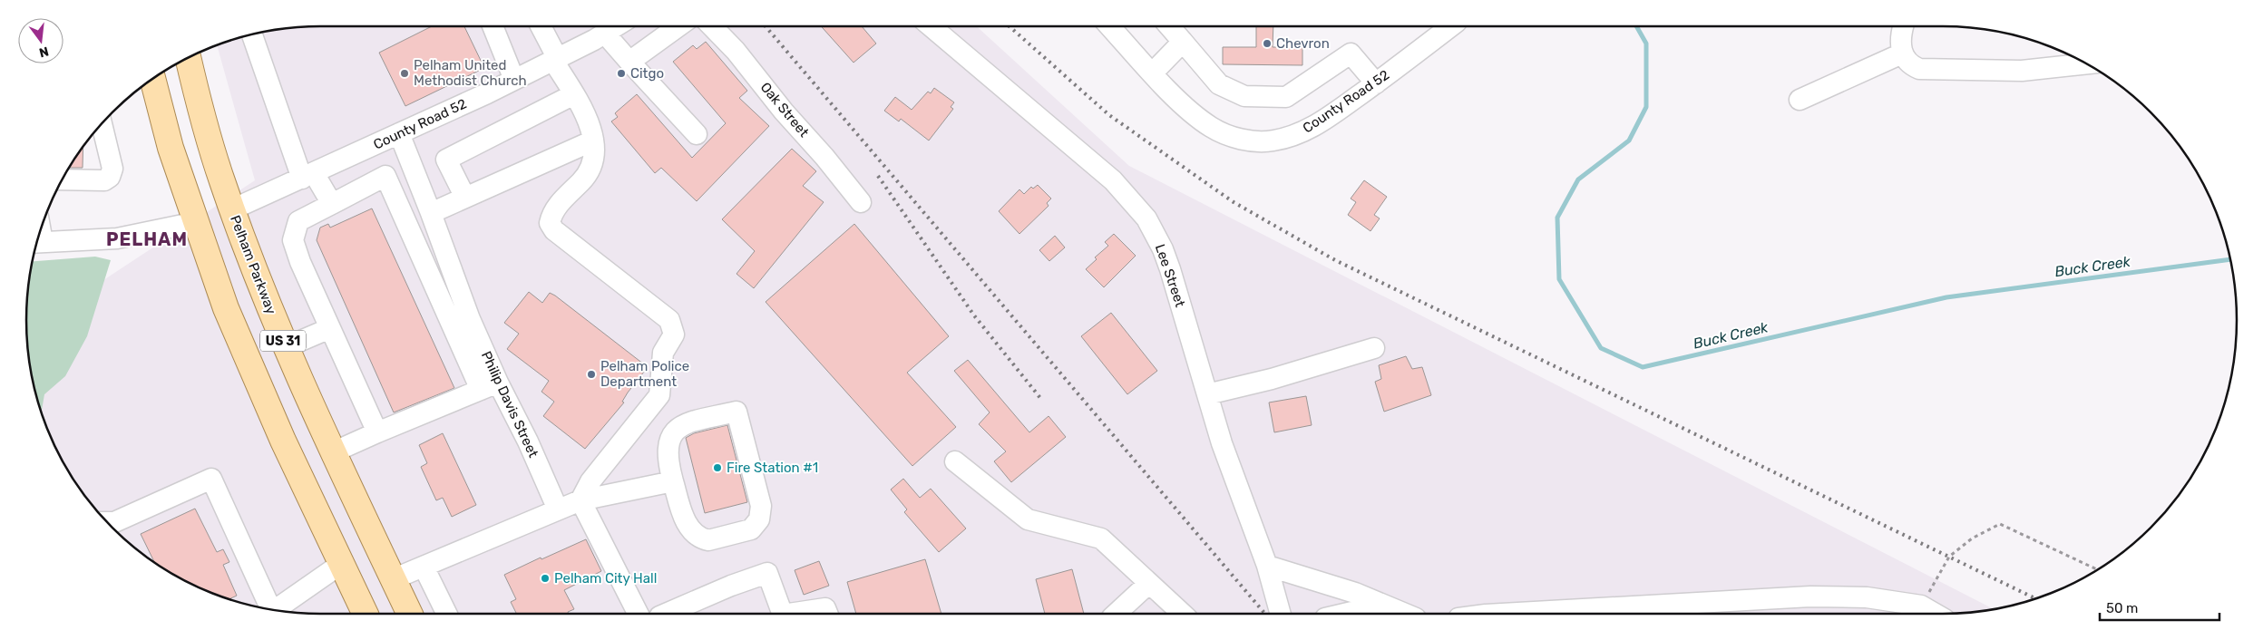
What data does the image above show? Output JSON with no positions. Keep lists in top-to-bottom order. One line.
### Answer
{"streets":{"main road":["Pelham Parkway","US 31"],"street":["County Road 52","Oak Street","Lee Street","Philip Davis Street"]},"crossings":[["County Road 52","Pelham Parkway"],["County Road 52","Philip Davis Street"]],"districts":["PELHAM"],"water":["Buck Creek"],"places":["Chevron","Pelham United Methodist Church","Citgo","Pelham Police Department","Fire Station #1","Pelham City Hall"],"scale_bar":"50 m","north":"bottom"}
